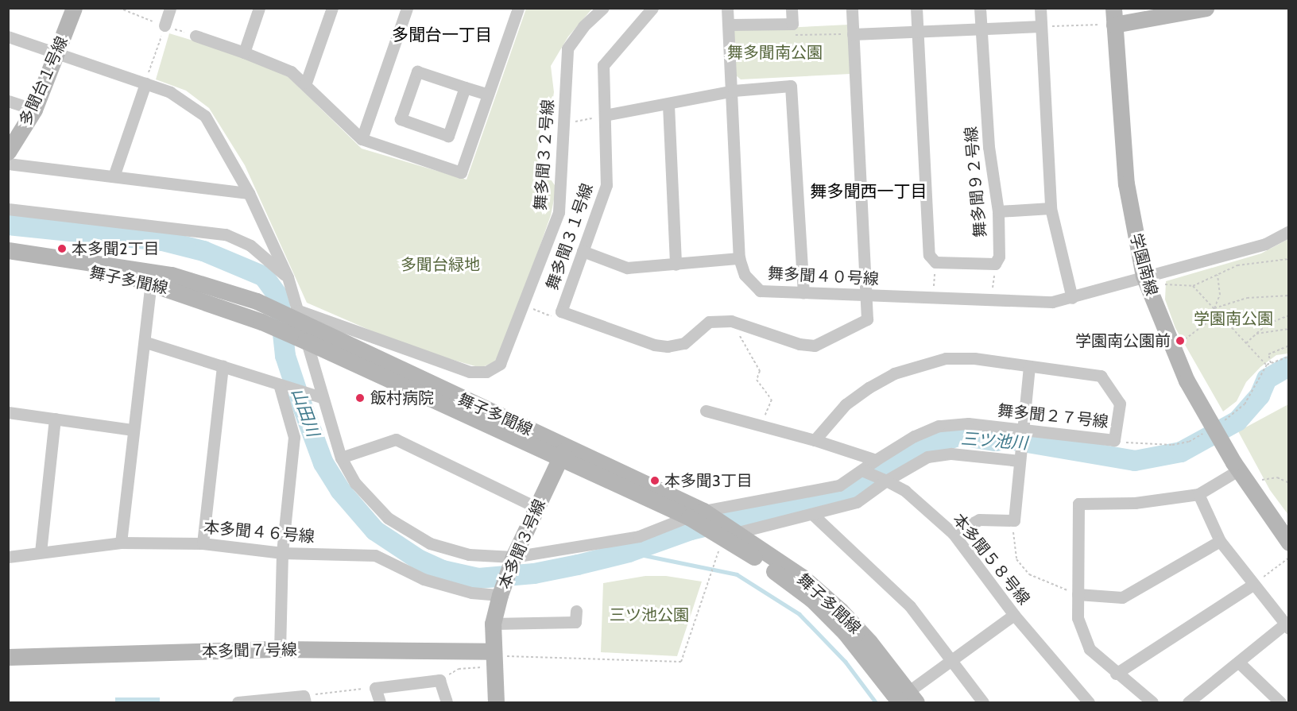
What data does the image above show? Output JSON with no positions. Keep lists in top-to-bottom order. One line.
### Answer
{"streets":{"street":["多聞台１号線","舞多聞３２号線","舞多聞９２号線","舞多聞３１号線","学園南線","舞多聞４０号線","舞子多聞線","舞多聞２７号線","本多聞４６号線","本多聞３号線","本多聞５８号線","本多聞７号線"]},"crossings":[["多聞台１号線","舞多聞２７号線"],["舞多聞３２号線","舞子多聞線"],["舞多聞３２号線","舞多聞２７号線"],["舞多聞３１号線","舞多聞４０号線"],["学園南線","舞多聞４０号線"],["舞子多聞線","舞多聞２７号線"],["舞子多聞線","本多聞３号線"],["舞多聞２７号線","本多聞３号線"],["舞多聞２７号線","本多聞５８号線"],["本多聞４６号線","本多聞３号線"],["本多聞３号線","本多聞７号線"]],"districts":["多聞台一丁目","舞多聞西一丁目"],"water":["山田川","三ツ池川"],"parks":["舞多聞南公園","多聞台緑地","学園南公園","三ツ池公園"],"places":["本多聞2丁目","学園南公園前","飯村病院","本多聞3丁目"]}
